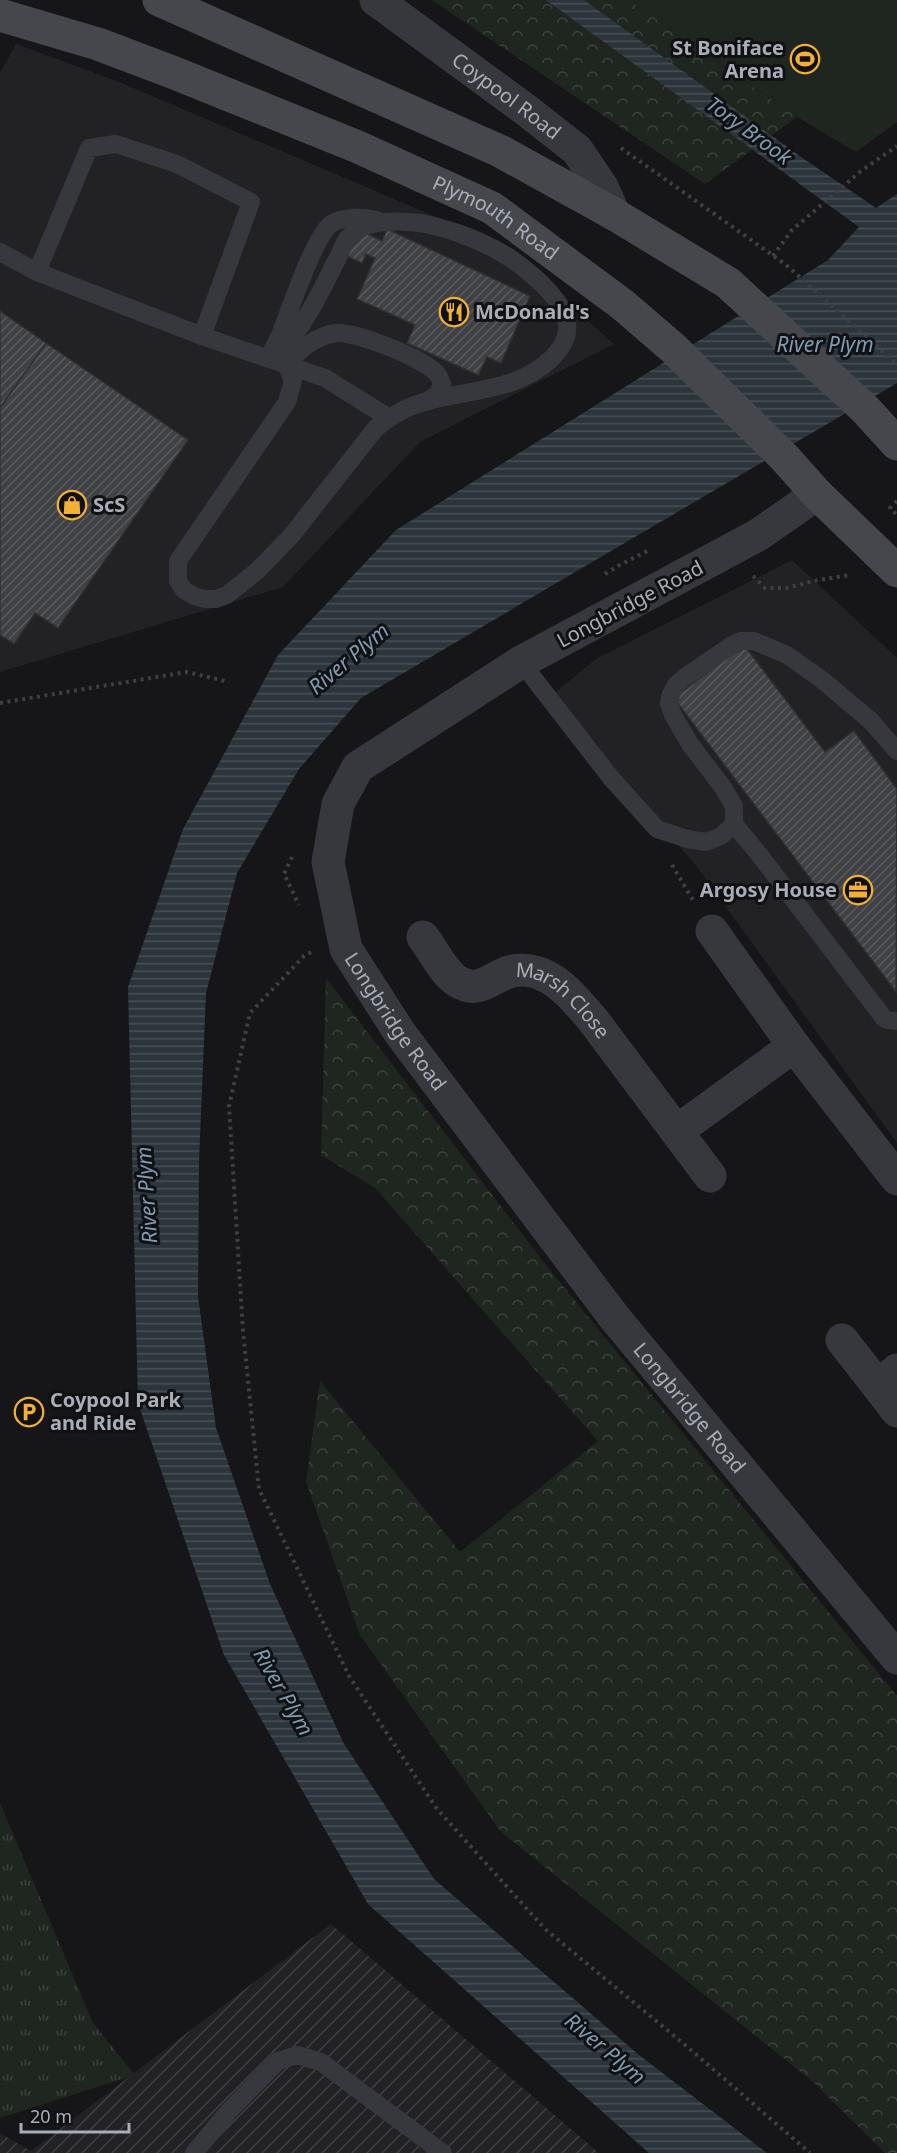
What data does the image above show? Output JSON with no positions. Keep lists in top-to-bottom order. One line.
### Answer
{"streets":{"main road":["Plymouth Road"],"street":["Coypool Road","Longbridge Road","Marsh Close"]},"crossings":[["Plymouth Road","Longbridge Road"]],"water":["Tory Brook","River Plym"],"places":{"sports":["St Boniface Arena"],"restaurant":["McDonald's"],"shop":["ScS"],"office":["Argosy House"],"parking":["Coypool Park and Ride"]},"scale_bar":"20 m"}
